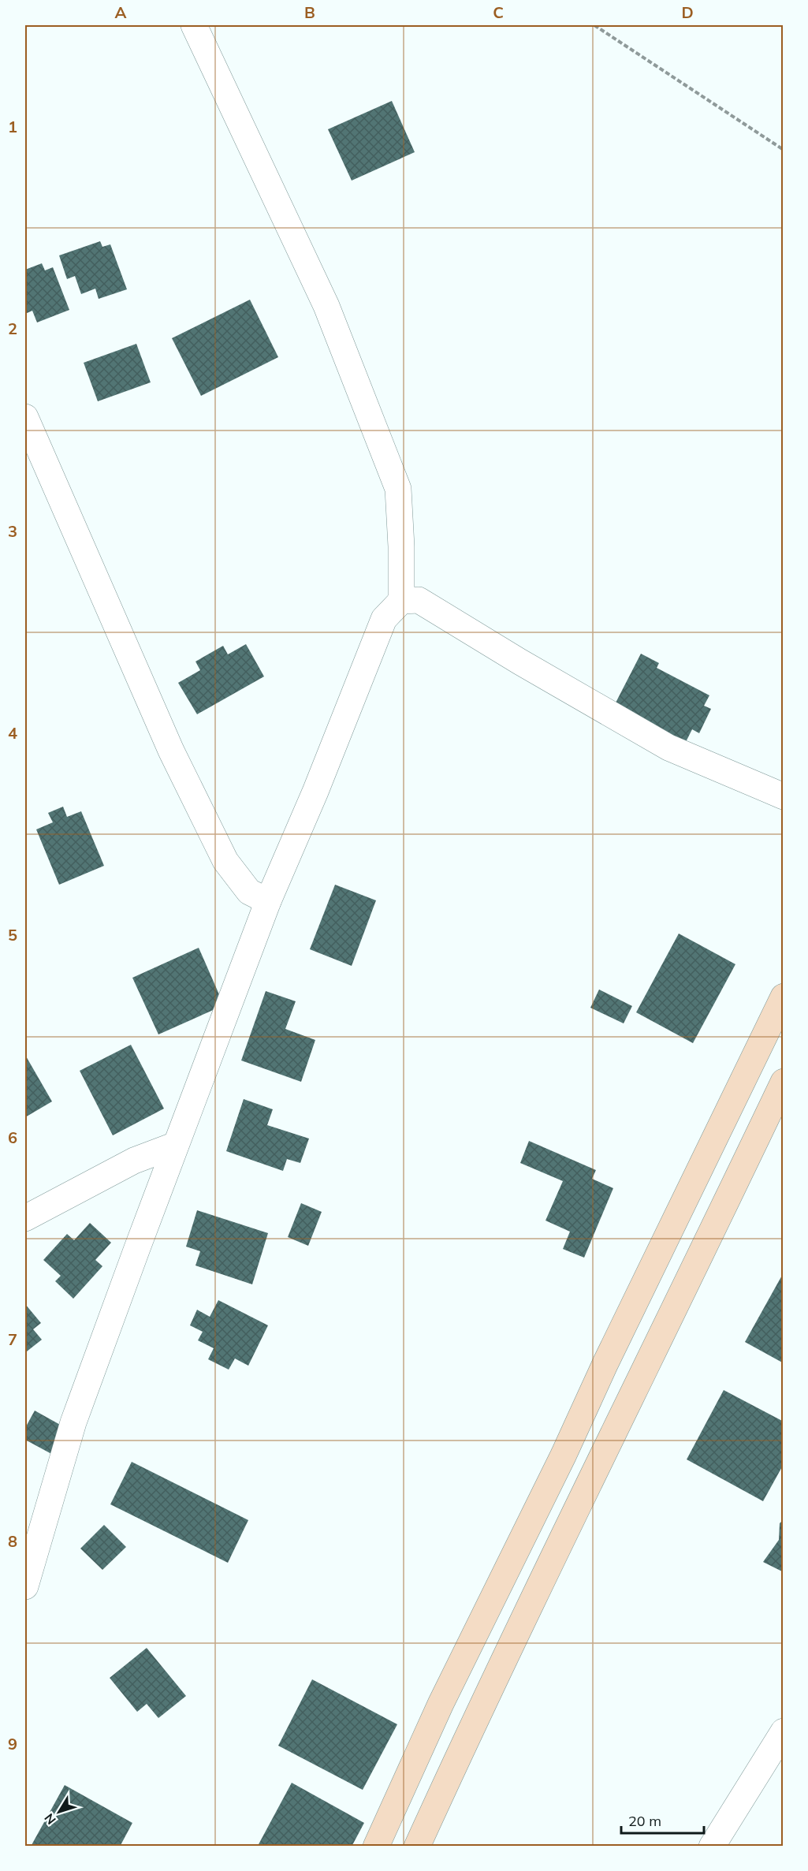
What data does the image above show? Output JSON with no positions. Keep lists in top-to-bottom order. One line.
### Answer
{"scale_bar":"20 m","north":"bottom left","grid":{"columns":["A","B","C","D"],"rows":["1","2","3","4","5","6","7","8","9"]}}
